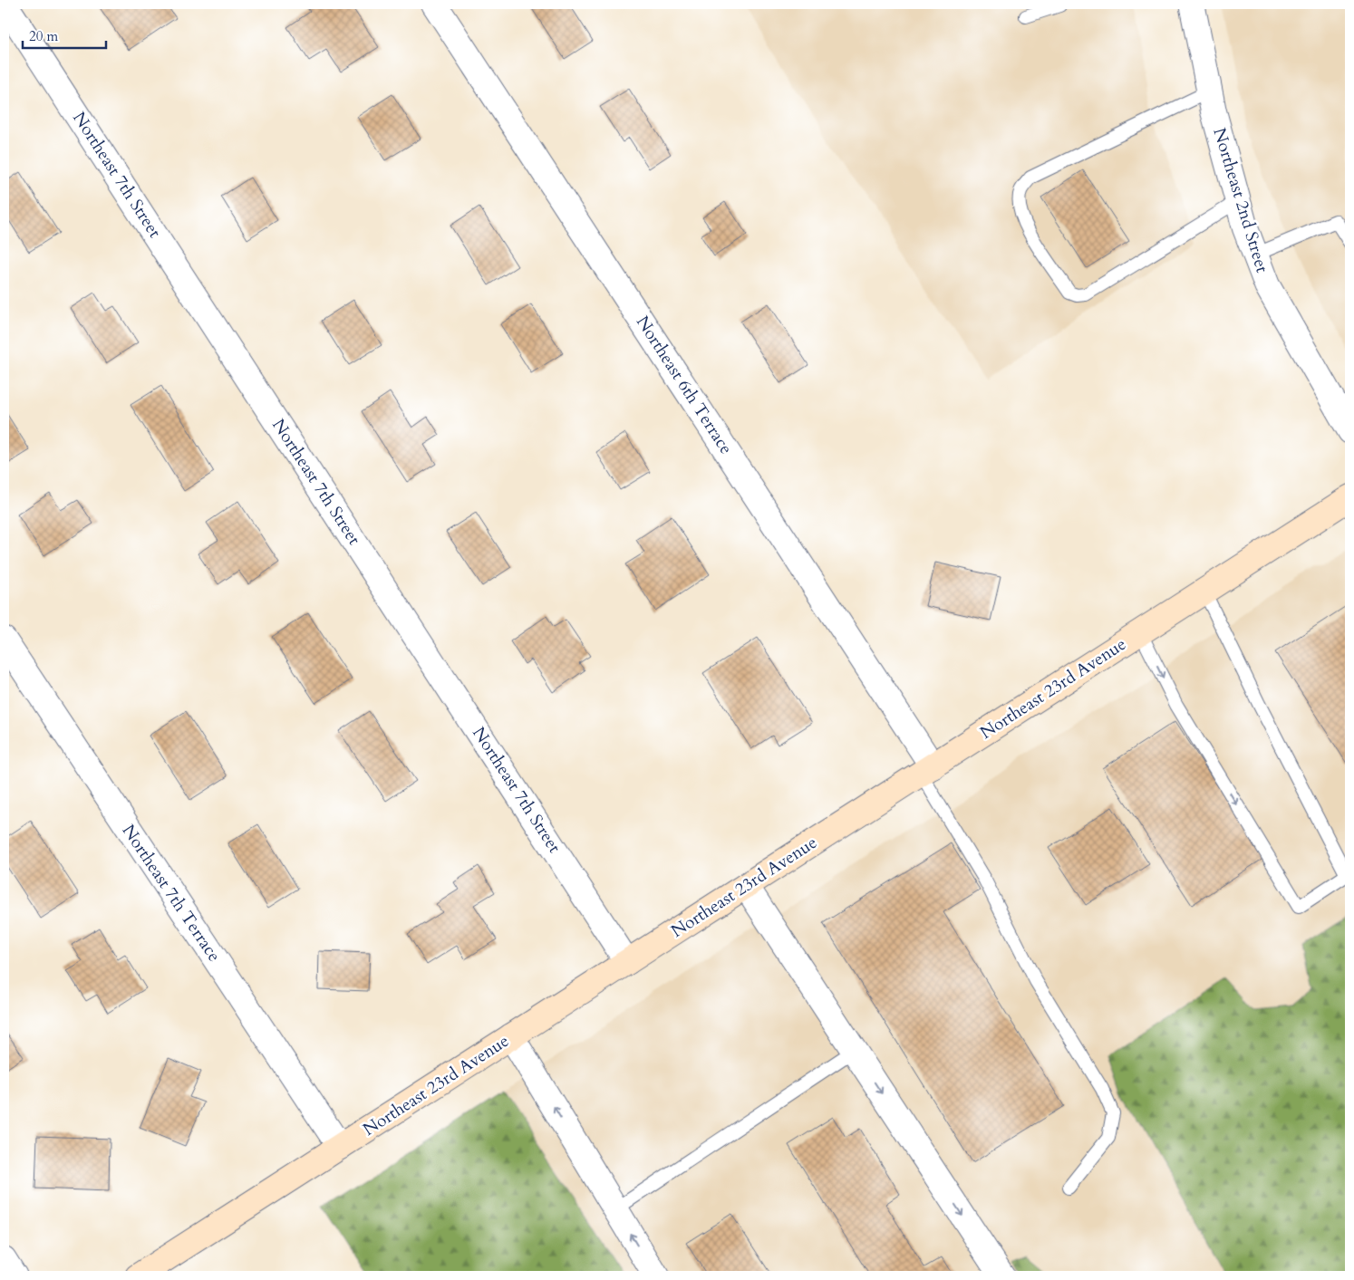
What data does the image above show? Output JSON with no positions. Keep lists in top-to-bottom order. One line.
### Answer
{"streets":{"main road":["Northeast 23rd Avenue"],"street":["Northeast 7th Street","Northeast 2nd Street","Northeast 6th Terrace","Northeast 7th Terrace"]},"crossings":[["Northeast 7th Street","Northeast 23rd Avenue"],["Northeast 6th Terrace","Northeast 23rd Avenue"],["Northeast 23rd Avenue","Northeast 7th Terrace"]],"scale_bar":"20 m"}
